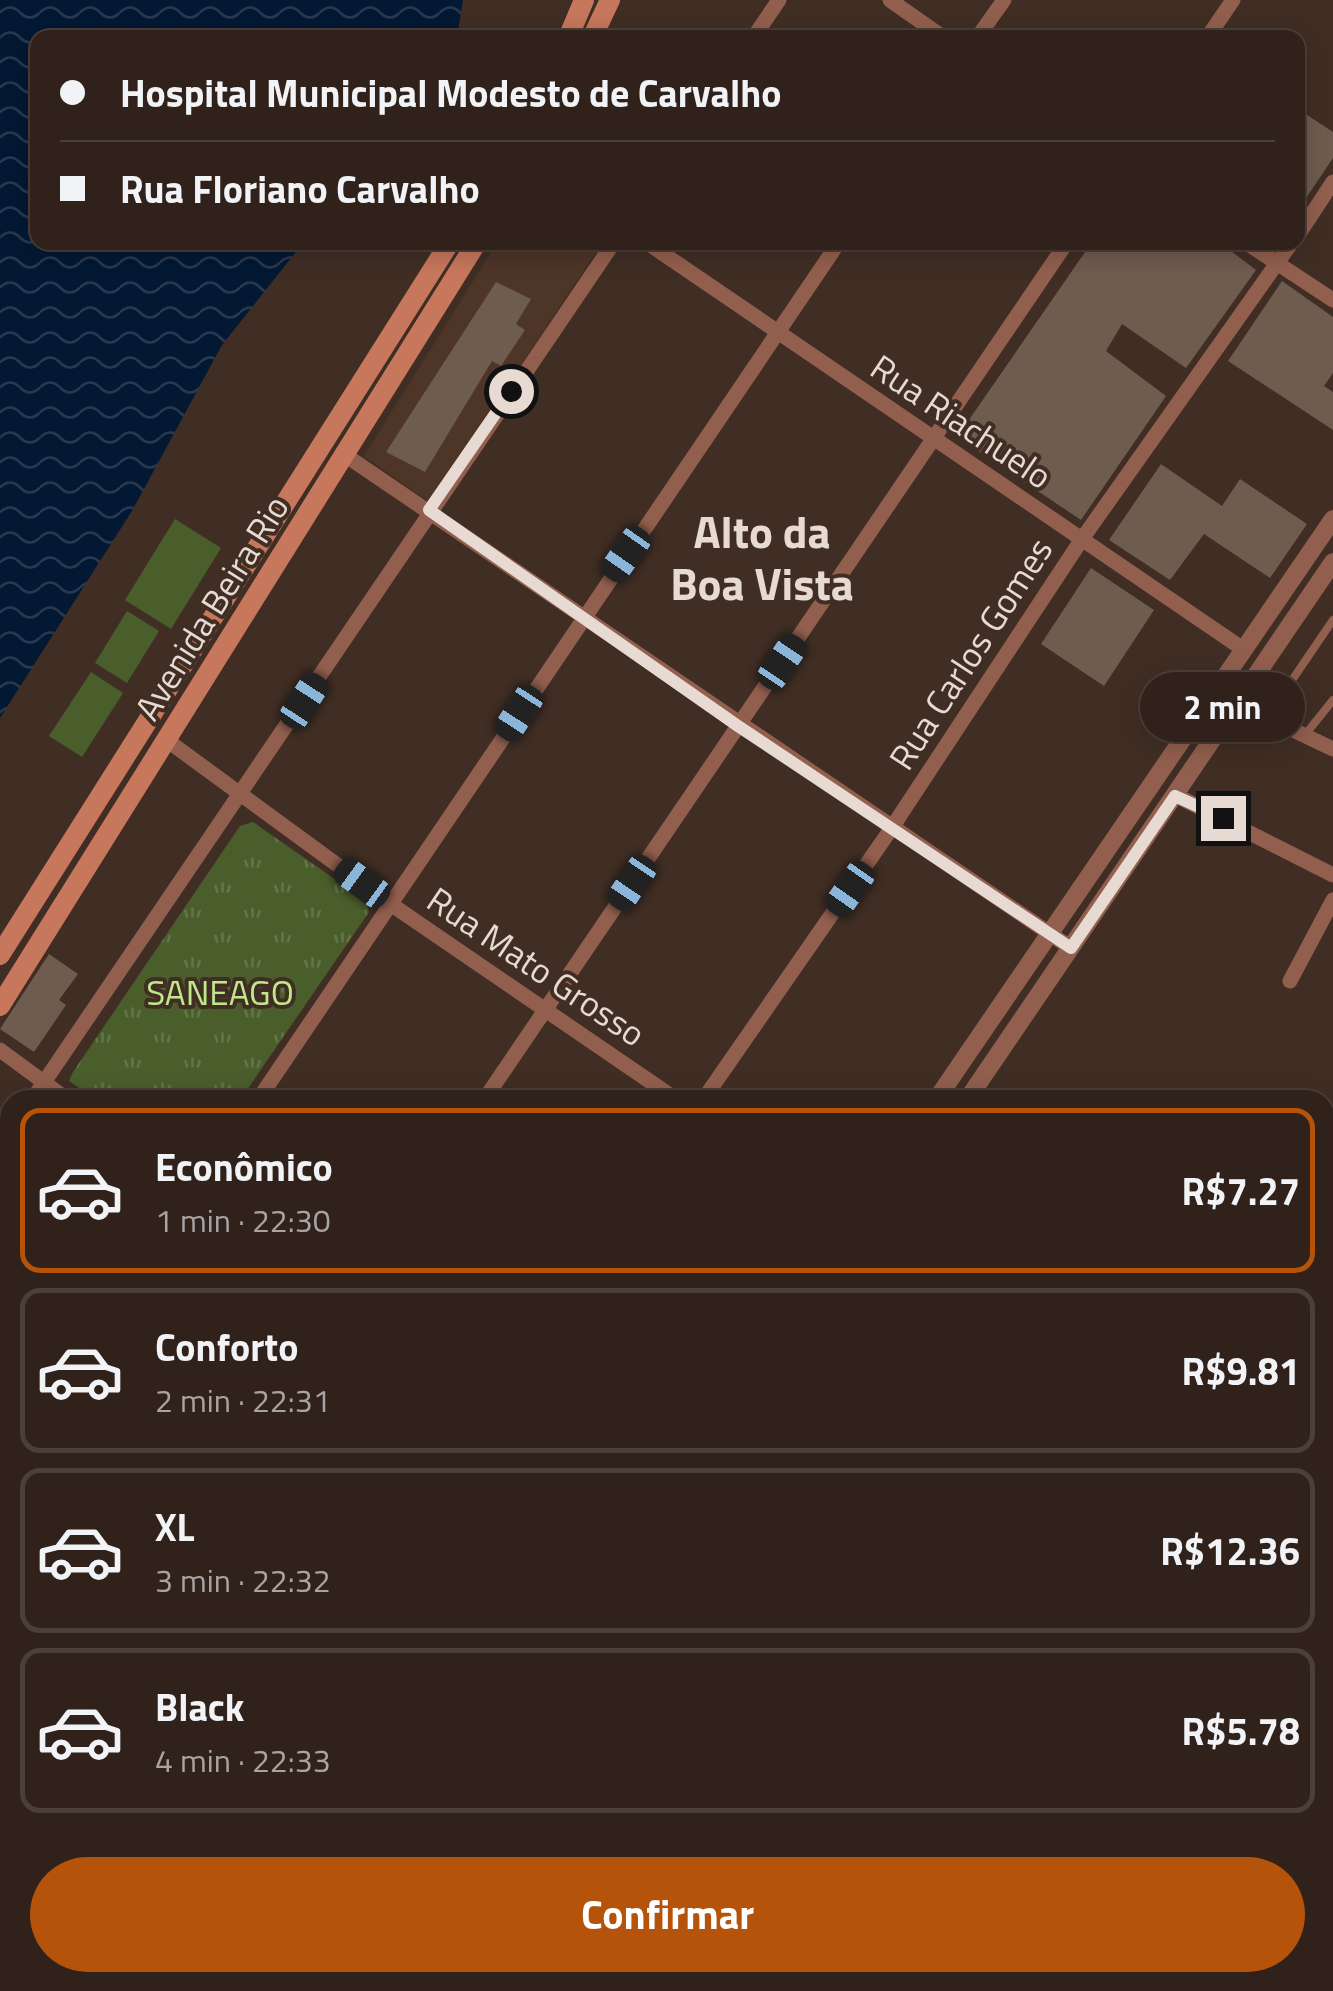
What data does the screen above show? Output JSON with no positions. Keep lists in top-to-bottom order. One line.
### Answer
{"streets":{"main road":["Avenida Beira Rio"],"street":["Rua Riachuelo","Rua Carlos Gomes","Rua Mato Grosso"]},"crossings":[["Rua Riachuelo","Rua Carlos Gomes"],["Avenida Beira Rio","Rua Mato Grosso"]],"districts":["Alto da Boa Vista"],"parks":["SANEAGO"],"page":{"banner":["Hospital Municipal Modesto de Carvalho","Rua Floriano Carvalho"],"bubble":"2 min","list":[{"name":"Econômico","note":"1 min · 22:30","value":"R$7.27"},{"name":"Conforto","note":"2 min · 22:31","value":"R$9.81"},{"name":"XL","note":"3 min · 22:32","value":"R$12.36"},{"name":"Black","note":"4 min · 22:33","value":"R$5.78"}],"buttons":"Confirmar"}}
